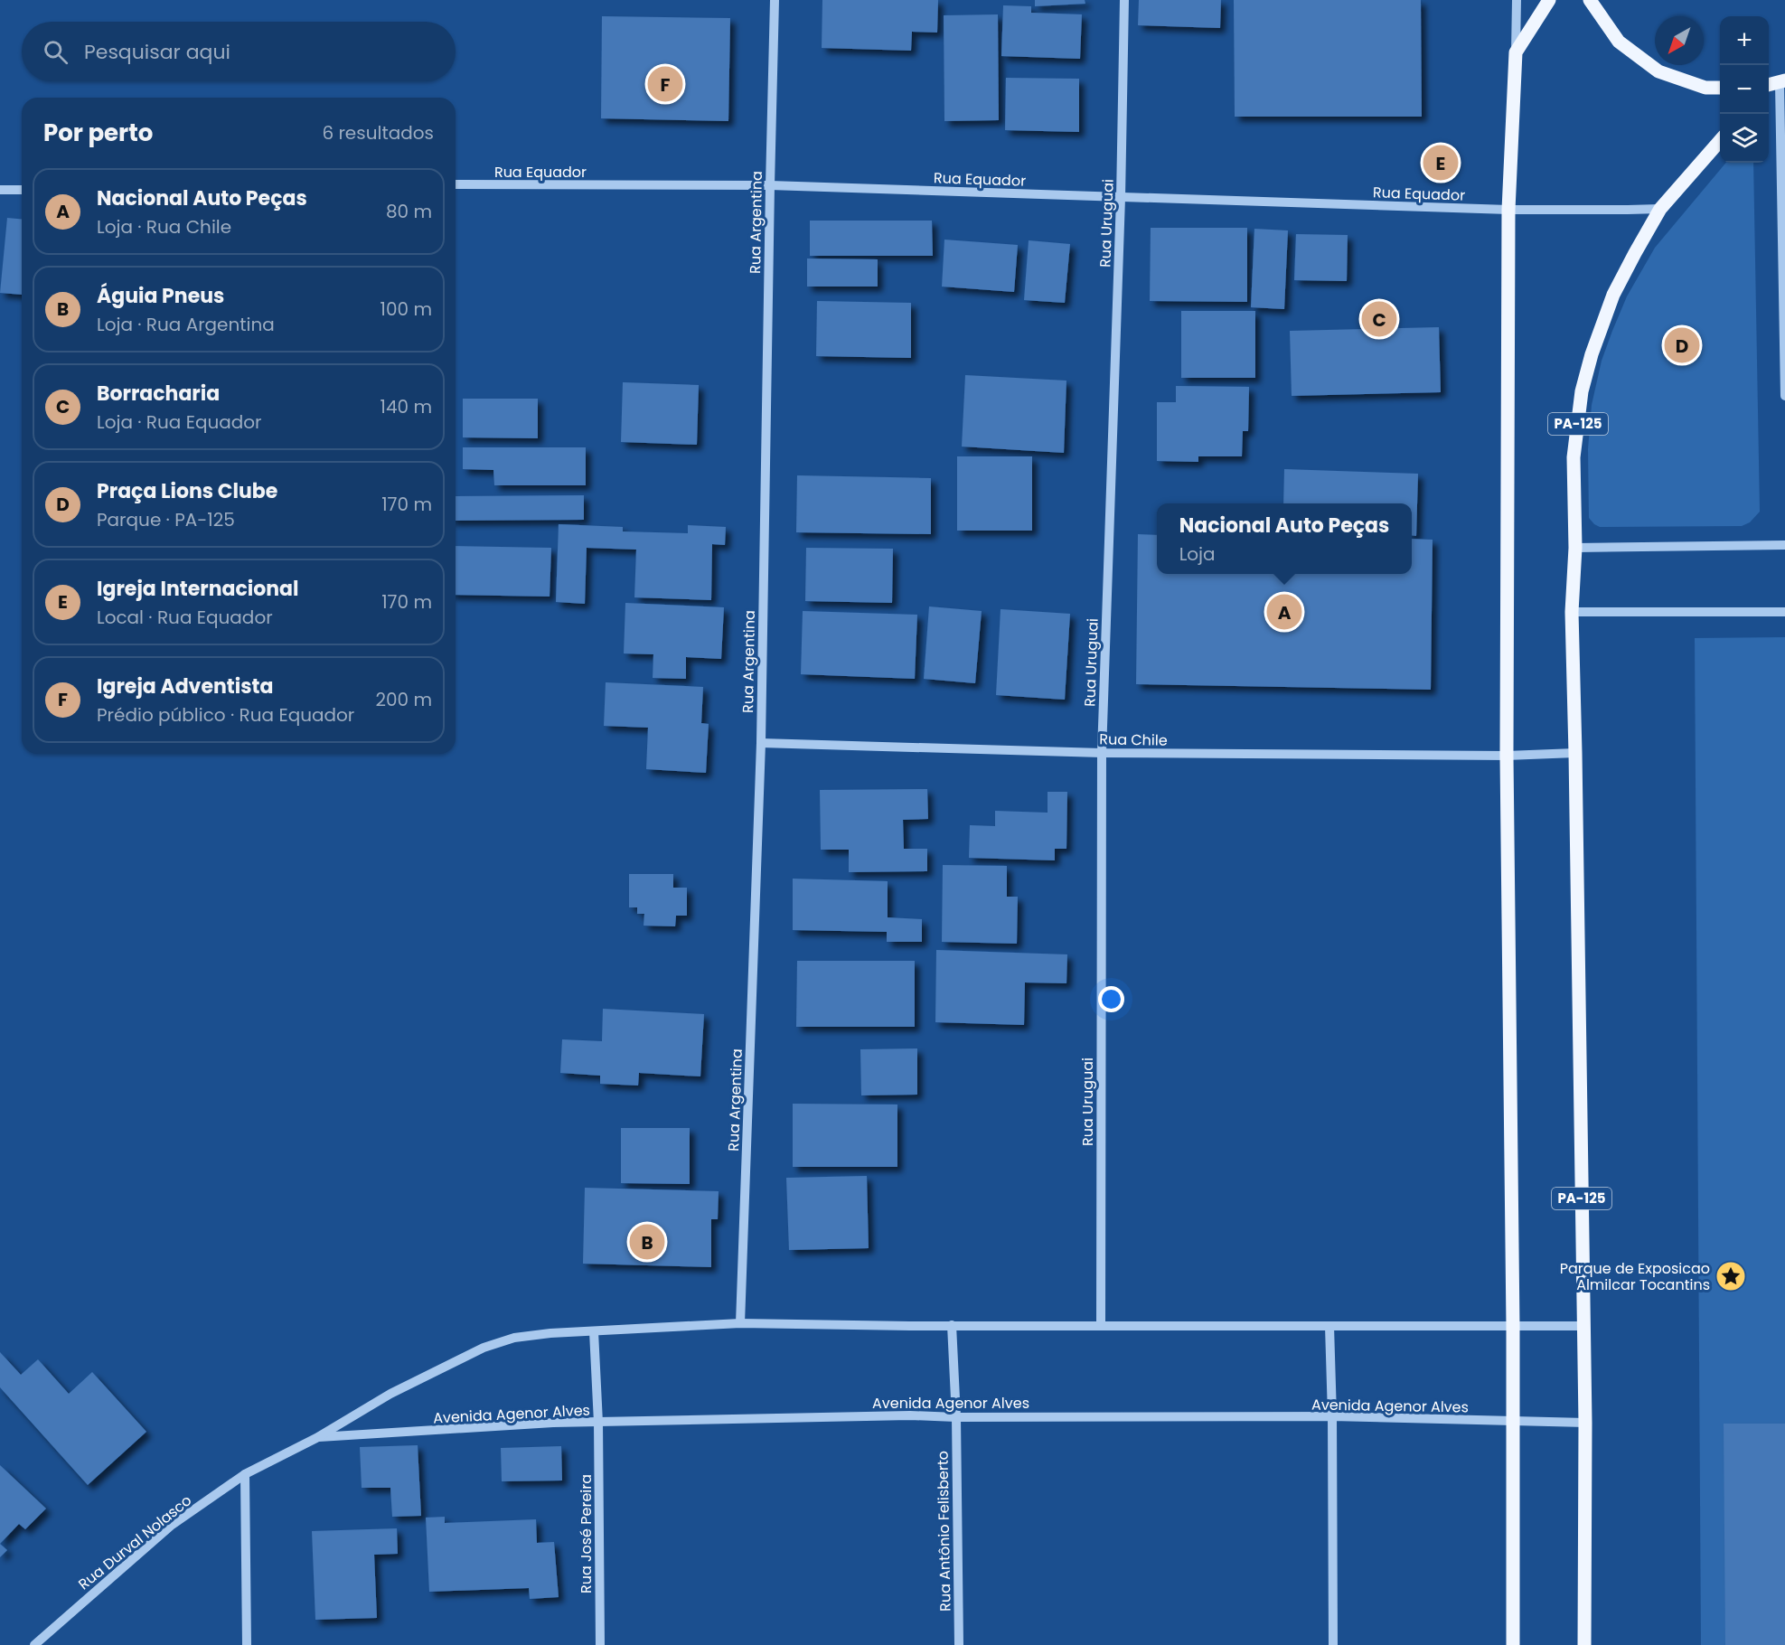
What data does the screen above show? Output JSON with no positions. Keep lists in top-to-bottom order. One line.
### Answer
{"streets":{"main road":["PA-125"],"street":["Rua Equador","Rua Argentina","Rua Uruguai","Rua Chile","Avenida Agenor Alves","Rua Antônio Felisberto","Rua José Pereira","Rua Durval Nolasco"]},"crossings":[["Rua Equador","Rua Argentina"],["Rua Equador","Rua Uruguai"],["Rua Equador","PA-125"],["Rua Argentina","Rua Chile"],["Rua Argentina","Rua Durval Nolasco"],["Rua Uruguai","Rua Chile"],["Rua Uruguai","Rua Durval Nolasco"],["PA-125","Rua Chile"],["PA-125","Avenida Agenor Alves"],["PA-125","Rua Durval Nolasco"],["Avenida Agenor Alves","Rua Antônio Felisberto"],["Avenida Agenor Alves","Rua José Pereira"],["Avenida Agenor Alves","Rua Durval Nolasco"],["Rua Antônio Felisberto","Rua Durval Nolasco"],["Rua José Pereira","Rua Durval Nolasco"]],"places":{"place":["Parque de Exposicao Almilcar Tocantins"]},"north":"bottom left","page":{"map_buttons":["+","−"],"search":"Pesquisar aqui","pins":["F","E","C","D","A","B"],"heading":["Por perto","6 resultados"],"list":[{"mark":"A","name":"Nacional Auto Peças","note":"Loja · Rua Chile","value":"80 m"},{"mark":"B","name":"Águia Pneus","note":"Loja · Rua Argentina","value":"100 m"},{"mark":"C","name":"Borracharia","note":"Loja · Rua Equador","value":"140 m"},{"mark":"D","name":"Praça Lions Clube","note":"Parque · PA-125","value":"170 m"},{"mark":"E","name":"Igreja Internacional","note":"Local · Rua Equador","value":"170 m"},{"mark":"F","name":"Igreja Adventista","note":"Prédio público · Rua Equador","value":"200 m"}],"popup":["Nacional Auto Peças","Loja"]}}
